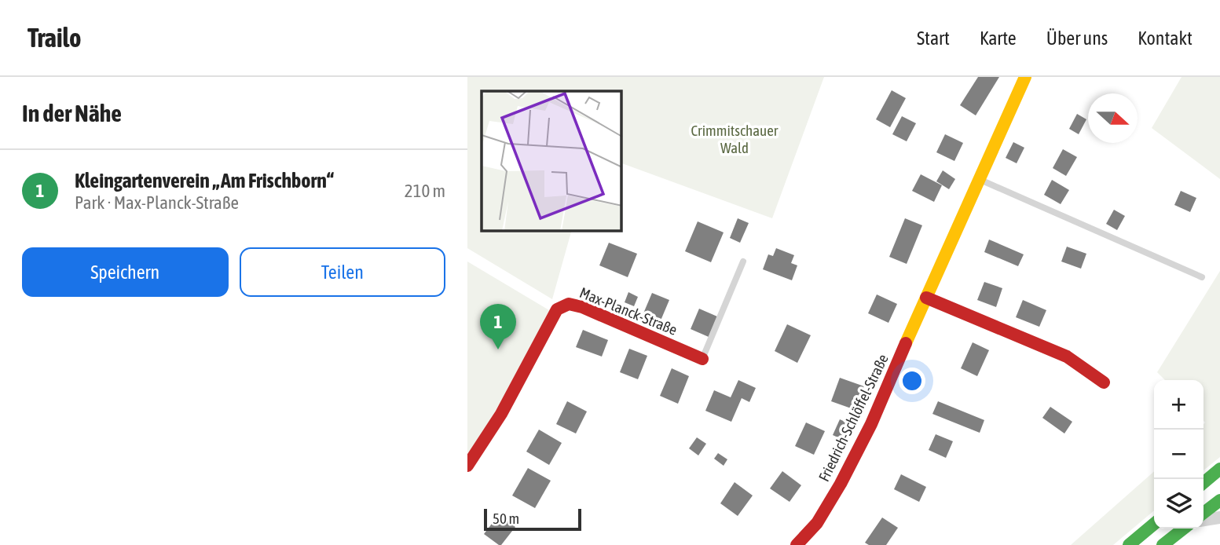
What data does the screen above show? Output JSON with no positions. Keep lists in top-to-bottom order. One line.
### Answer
{"streets":{"street":["Max-Planck-Straße","Friedrich-Schlöffel-Straße"]},"parks":["Crimmitschauer Wald"],"scale_bar":"50 m","north":"right","page":{"header":"Trailo","nav":["Start","Karte","Über uns","Kontakt"],"heading":"In der Nähe","list":[{"mark":"1","name":"Kleingartenverein „Am Frischborn“","note":"Park · Max-Planck-Straße","value":"210 m"}],"buttons":["Speichern","Teilen"],"pins":"1","map_buttons":["+","−"],"scale":"50 m"}}
